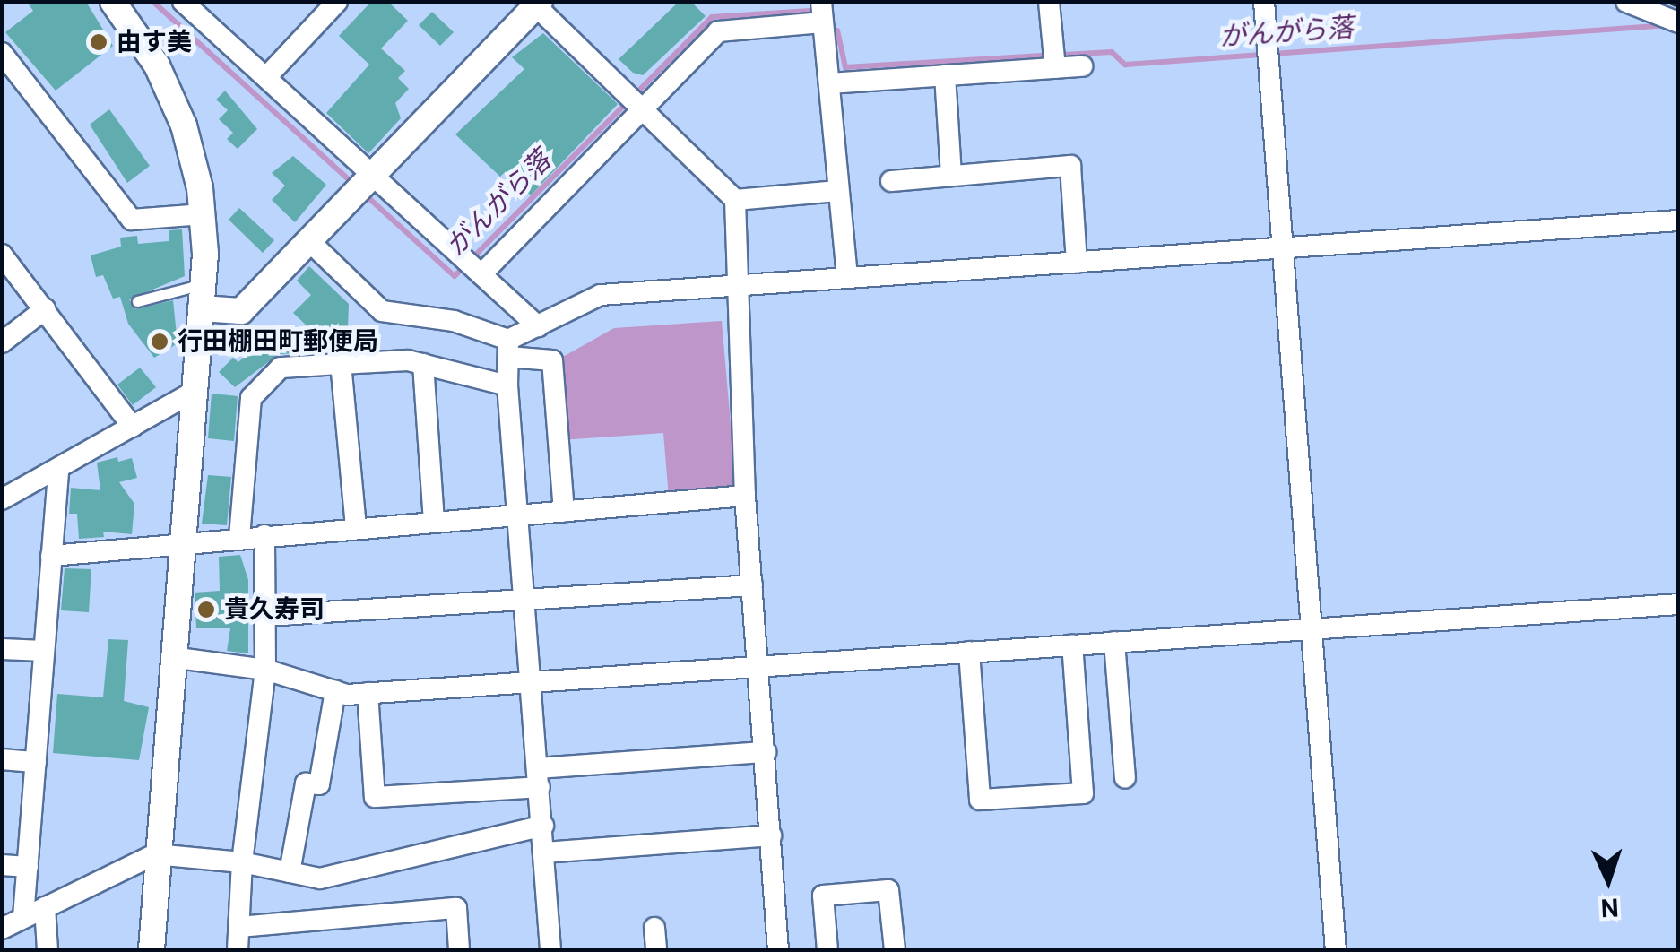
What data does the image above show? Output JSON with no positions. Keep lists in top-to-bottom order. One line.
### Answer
{"water":["がんがら落"],"places":["由す美","行田棚田町郵便局","貴久寿司"],"north":"bottom"}
